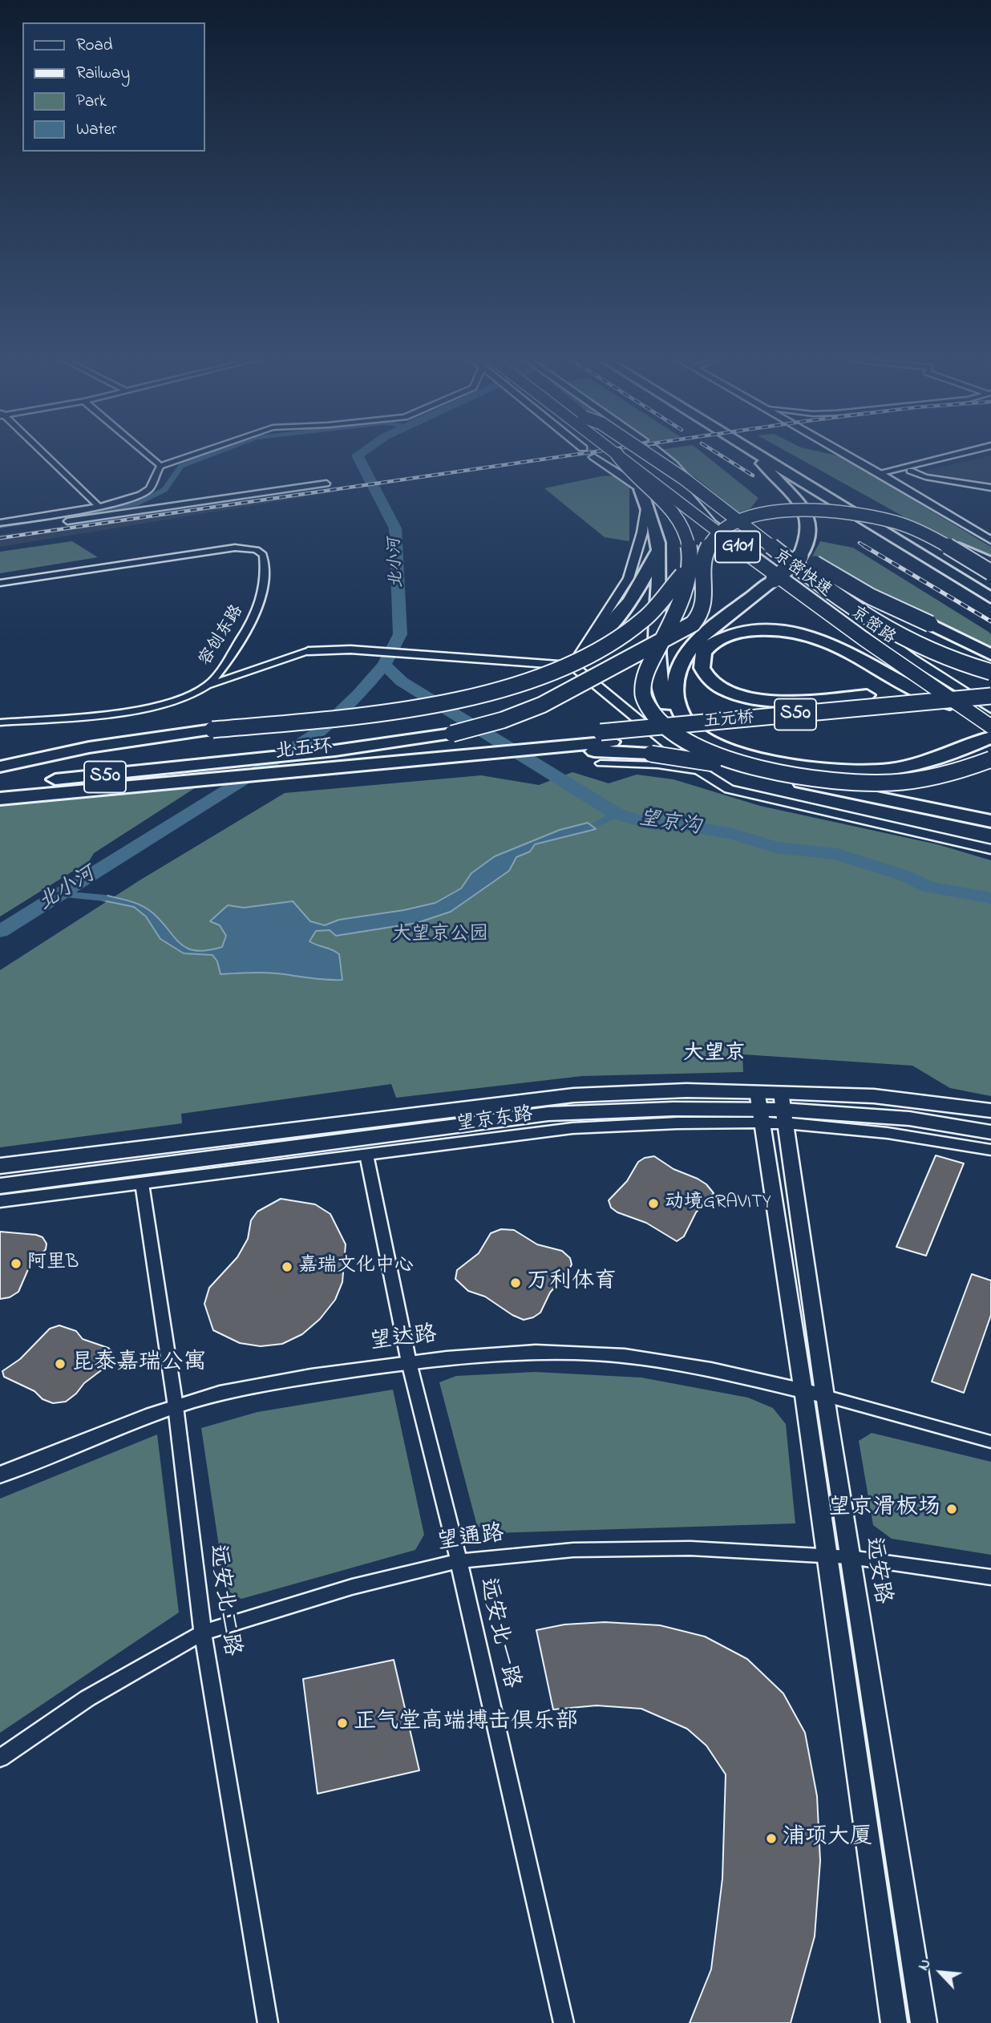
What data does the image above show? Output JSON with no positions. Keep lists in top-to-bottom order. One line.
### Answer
{"streets":{"highway":["G101","京密快速","S50","五元桥","北五环"],"main road":["京密路","望京东路"],"street":["容创东路","望达路","望通路","远安路","远安北二路","远安北一路"]},"crossings":[["京密快速","京密路"],["京密路","五元桥"],["五元桥","北五环"],["望京东路","远安路"],["望达路","远安路"],["望达路","远安北二路"],["望达路","远安北一路"],["望通路","远安路"],["望通路","远安北二路"],["望通路","远安北一路"]],"districts":["大望京"],"water":["北小河","望京沟"],"parks":["大望京公园"],"places":["动境GRAVITY","阿里B","嘉瑞文化中心","万利体育","昆泰嘉瑞公寓","望京滑板场","正气堂高端搏击俱乐部","浦项大厦"],"legend":["Road","Railway","Park","Water"],"north":"top left"}
